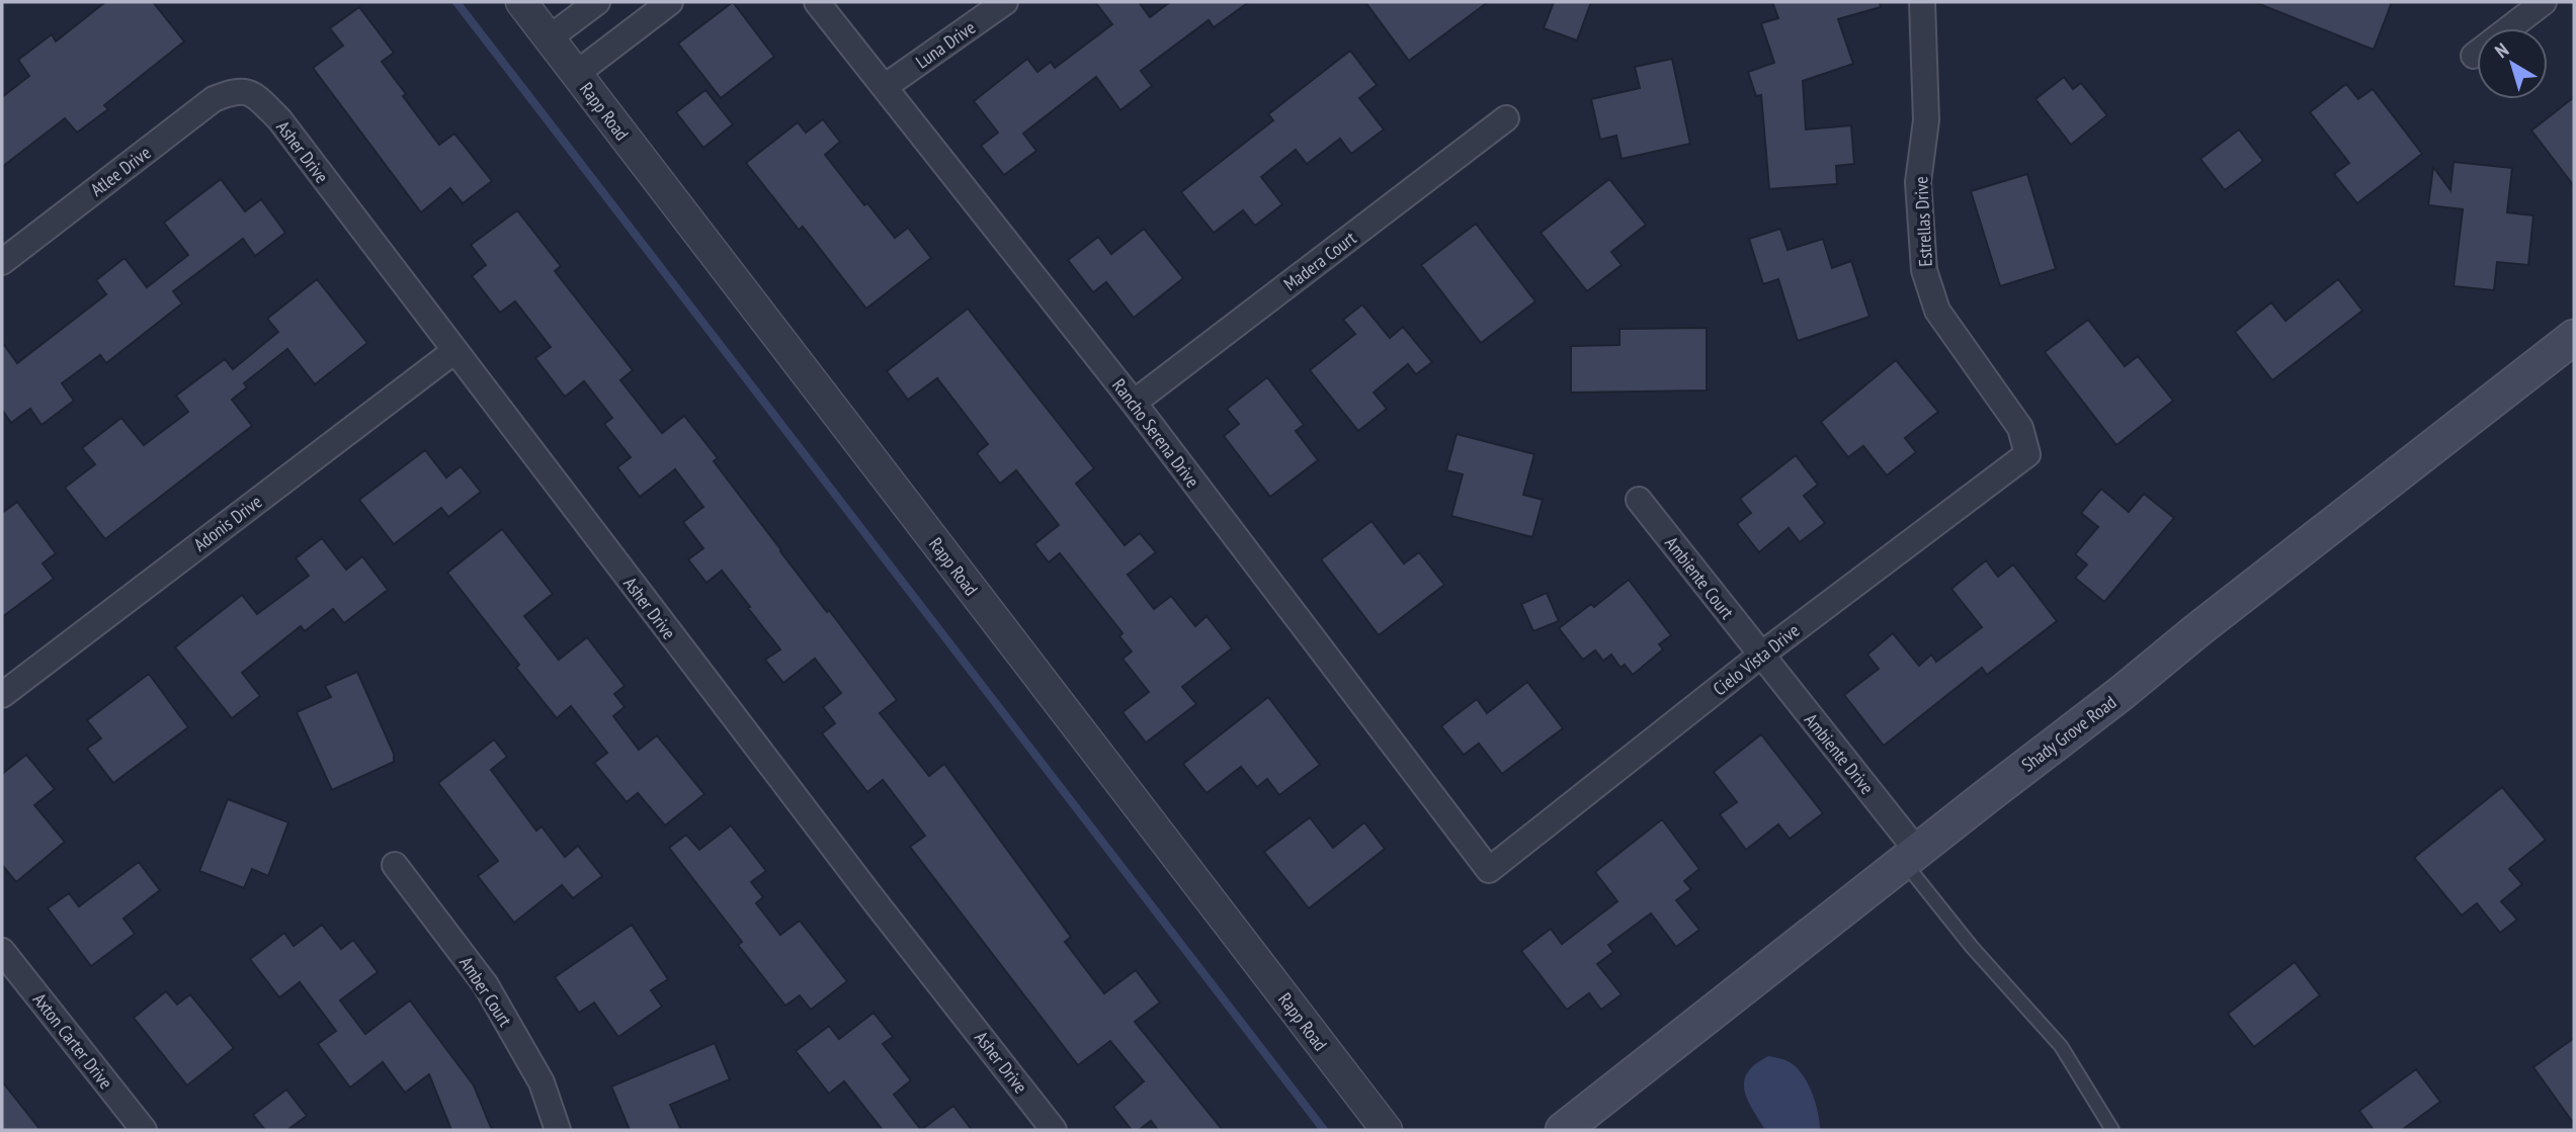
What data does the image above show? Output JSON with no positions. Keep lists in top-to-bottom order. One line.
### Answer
{"streets":{"main road":["Shady Grove Road"],"street":["Luna Drive","Rapp Road","Asher Drive","Atlee Drive","Estrellas Drive","Madera Court","Rancho Serena Drive","Adonis Drive","Ambiente Court","Cielo Vista Drive","Ambiente Drive","Amber Court","Axton Carter Drive"]},"crossings":[["Luna Drive","Rancho Serena Drive"],["Asher Drive","Atlee Drive"],["Asher Drive","Adonis Drive"],["Estrellas Drive","Cielo Vista Drive"],["Madera Court","Rancho Serena Drive"],["Rancho Serena Drive","Cielo Vista Drive"],["Ambiente Court","Cielo Vista Drive"],["Ambiente Court","Ambiente Drive"],["Cielo Vista Drive","Ambiente Drive"],["Shady Grove Road","Ambiente Drive"]],"north":"top left"}
